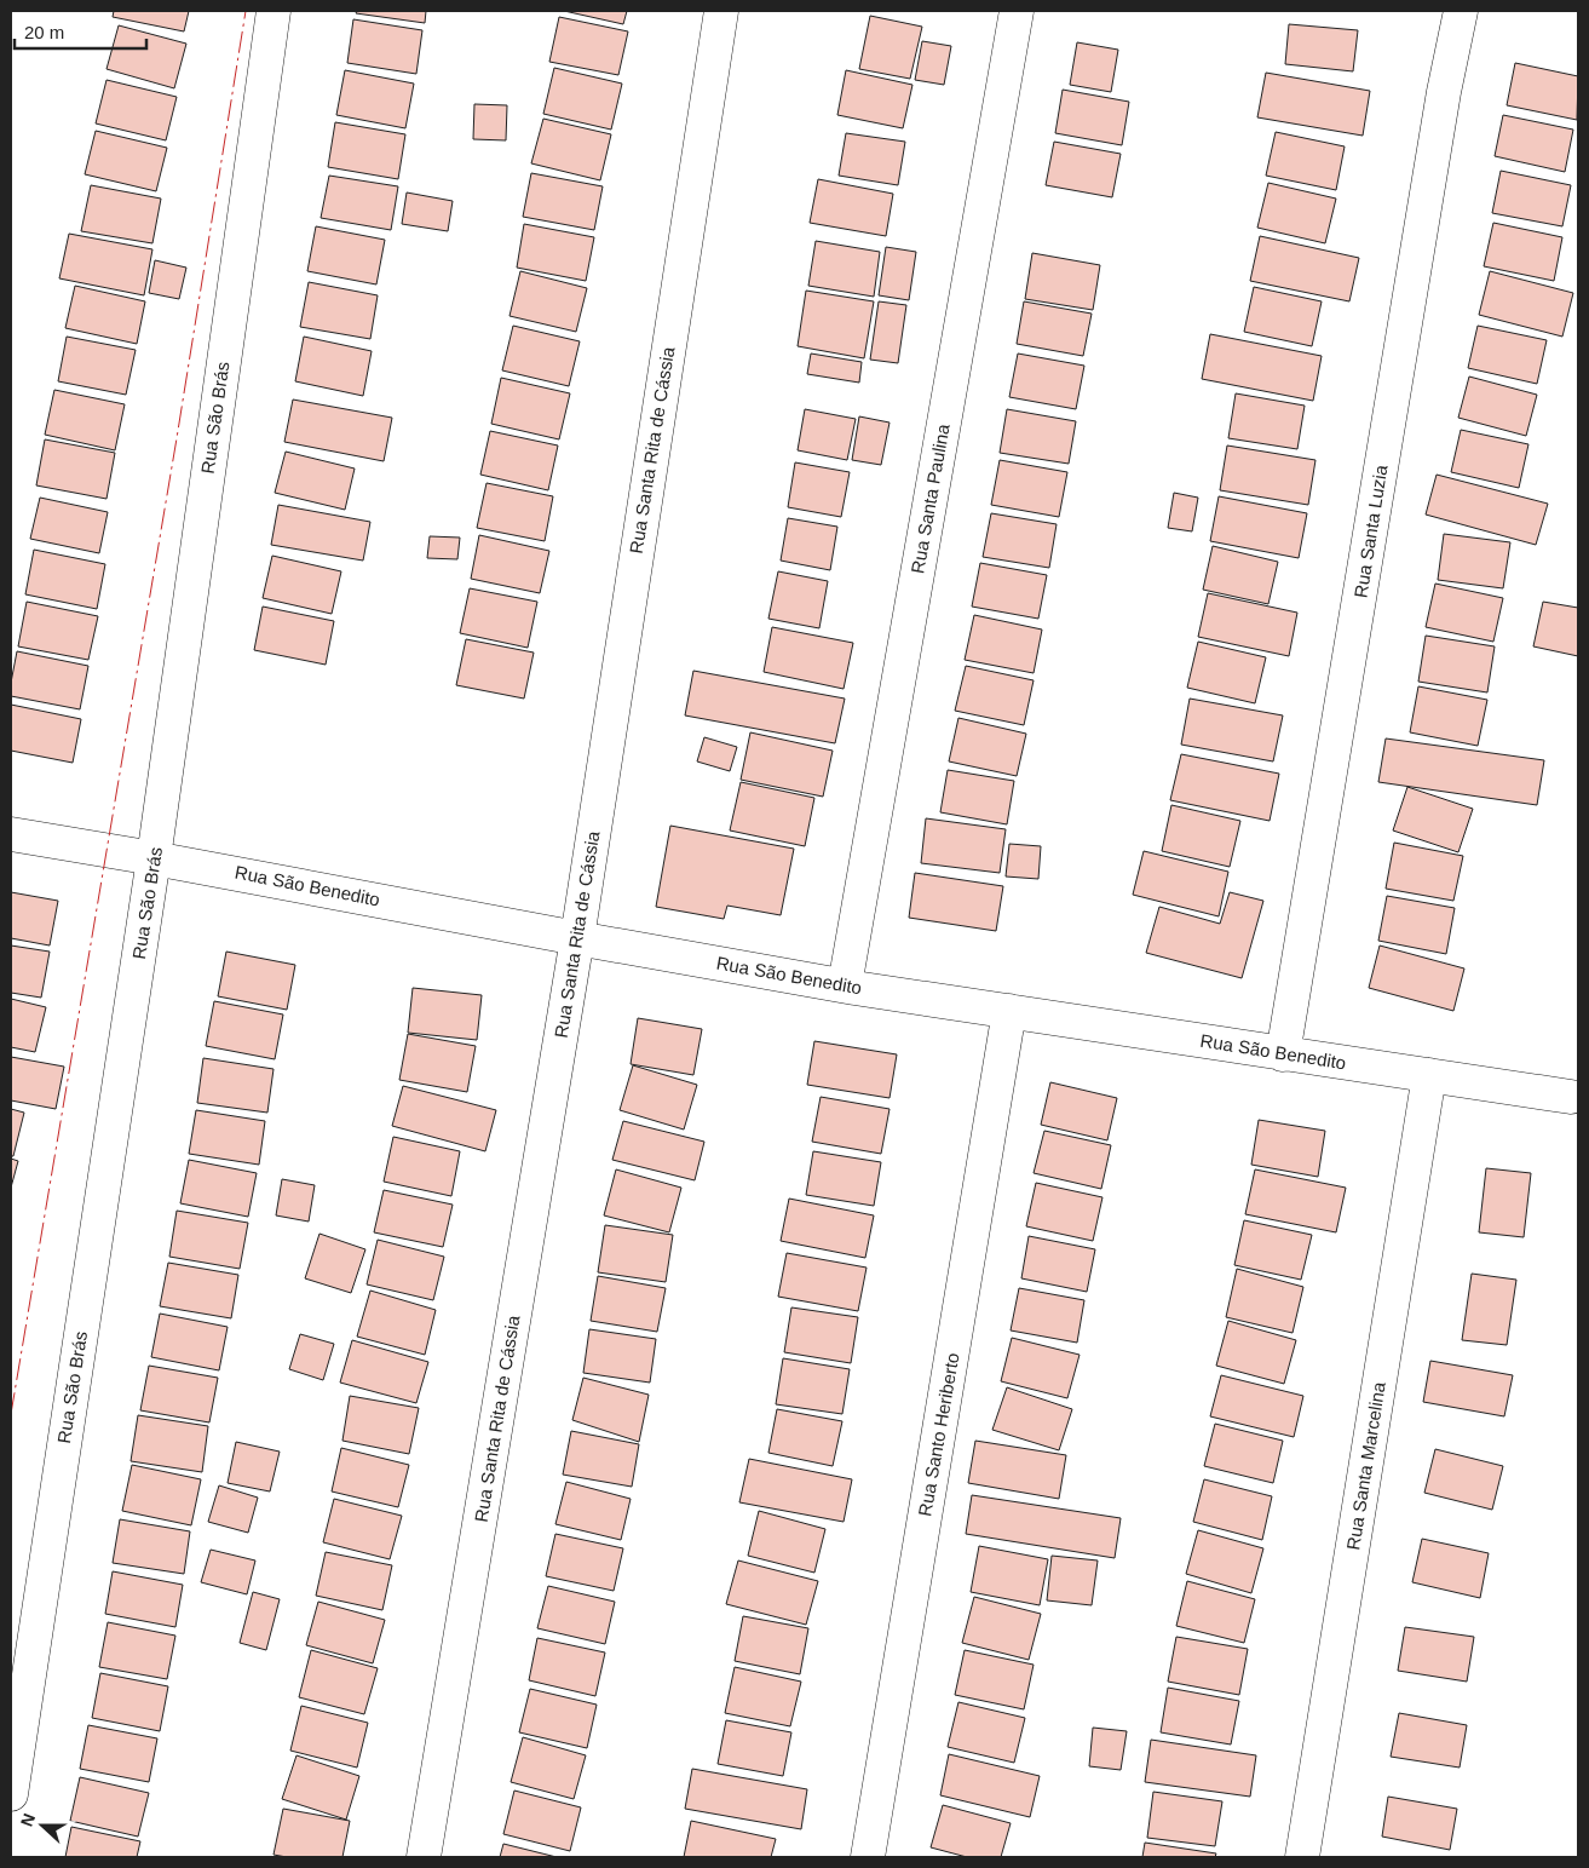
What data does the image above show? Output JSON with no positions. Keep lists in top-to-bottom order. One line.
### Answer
{"streets":{"street":["Rua São Brás","Rua Santa Rita de Cássia","Rua Santa Paulina","Rua Santa Luzia","Rua São Benedito","Rua Santo Heriberto","Rua Santa Marcelina"]},"crossings":[["Rua São Brás","Rua São Benedito"],["Rua Santa Rita de Cássia","Rua São Benedito"],["Rua Santa Paulina","Rua São Benedito"],["Rua Santa Luzia","Rua São Benedito"],["Rua São Benedito","Rua Santo Heriberto"],["Rua São Benedito","Rua Santa Marcelina"]],"scale_bar":"20 m","north":"left"}
